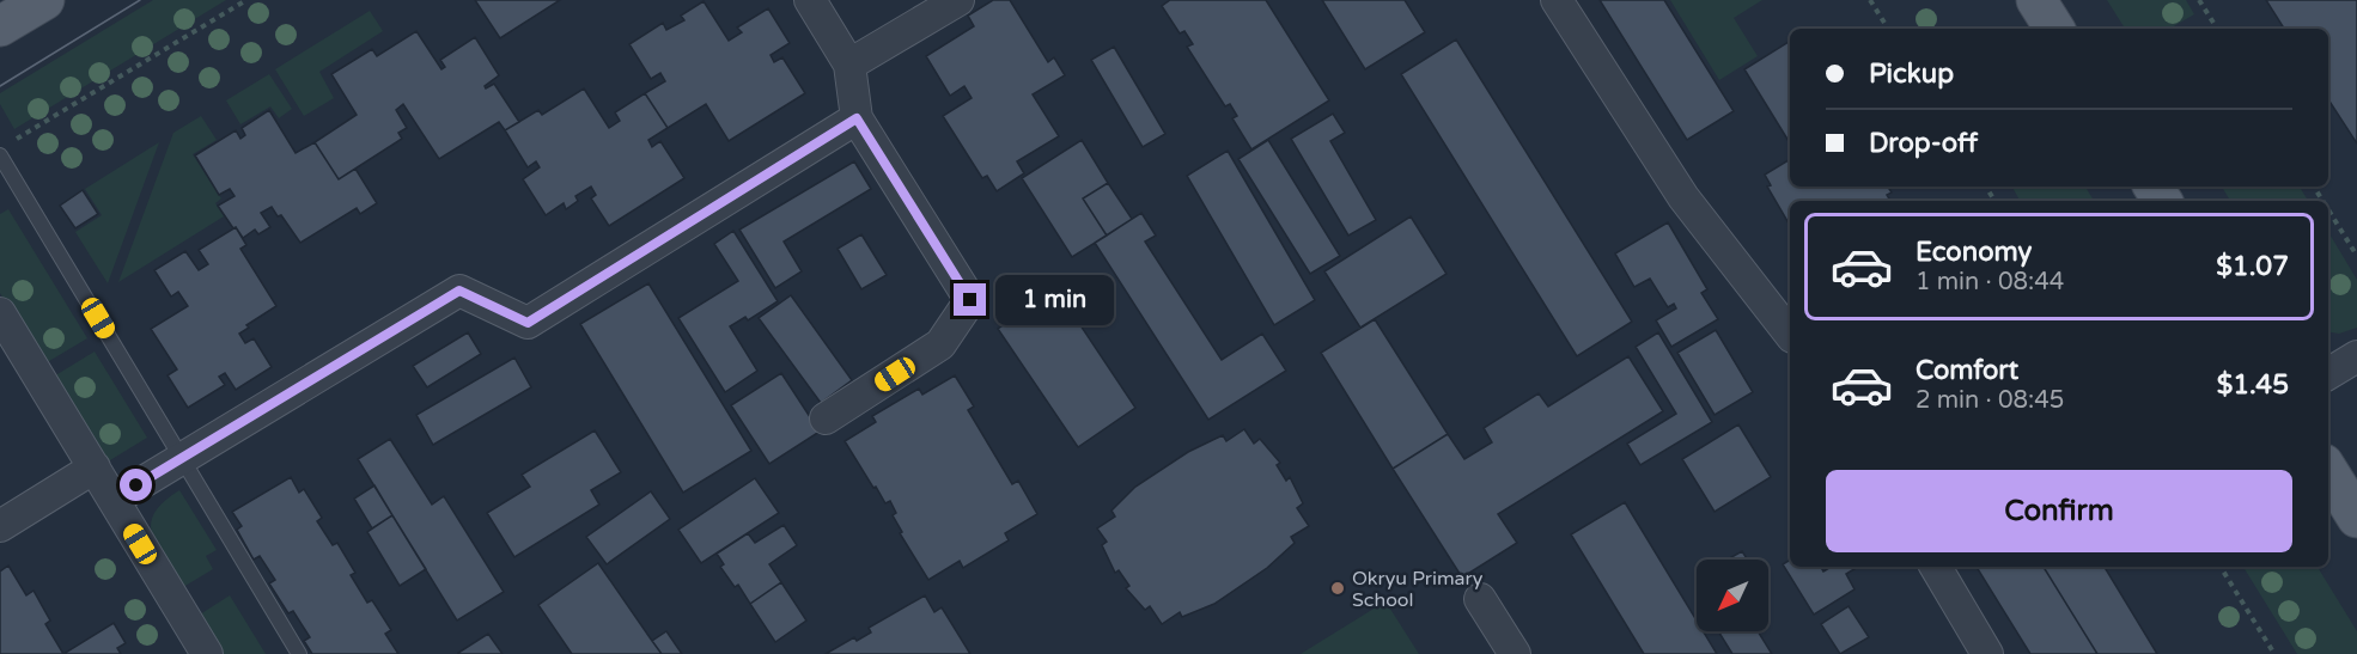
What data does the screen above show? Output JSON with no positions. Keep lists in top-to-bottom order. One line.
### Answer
{"places":["Okryu Primary School"],"north":"bottom left","page":{"banner":["Pickup","Drop-off"],"list":[{"name":"Economy","note":"1 min · 08:44","value":"$1.07"},{"name":"Comfort","note":"2 min · 08:45","value":"$1.45"}],"bubble":"1 min","buttons":"Confirm"}}
